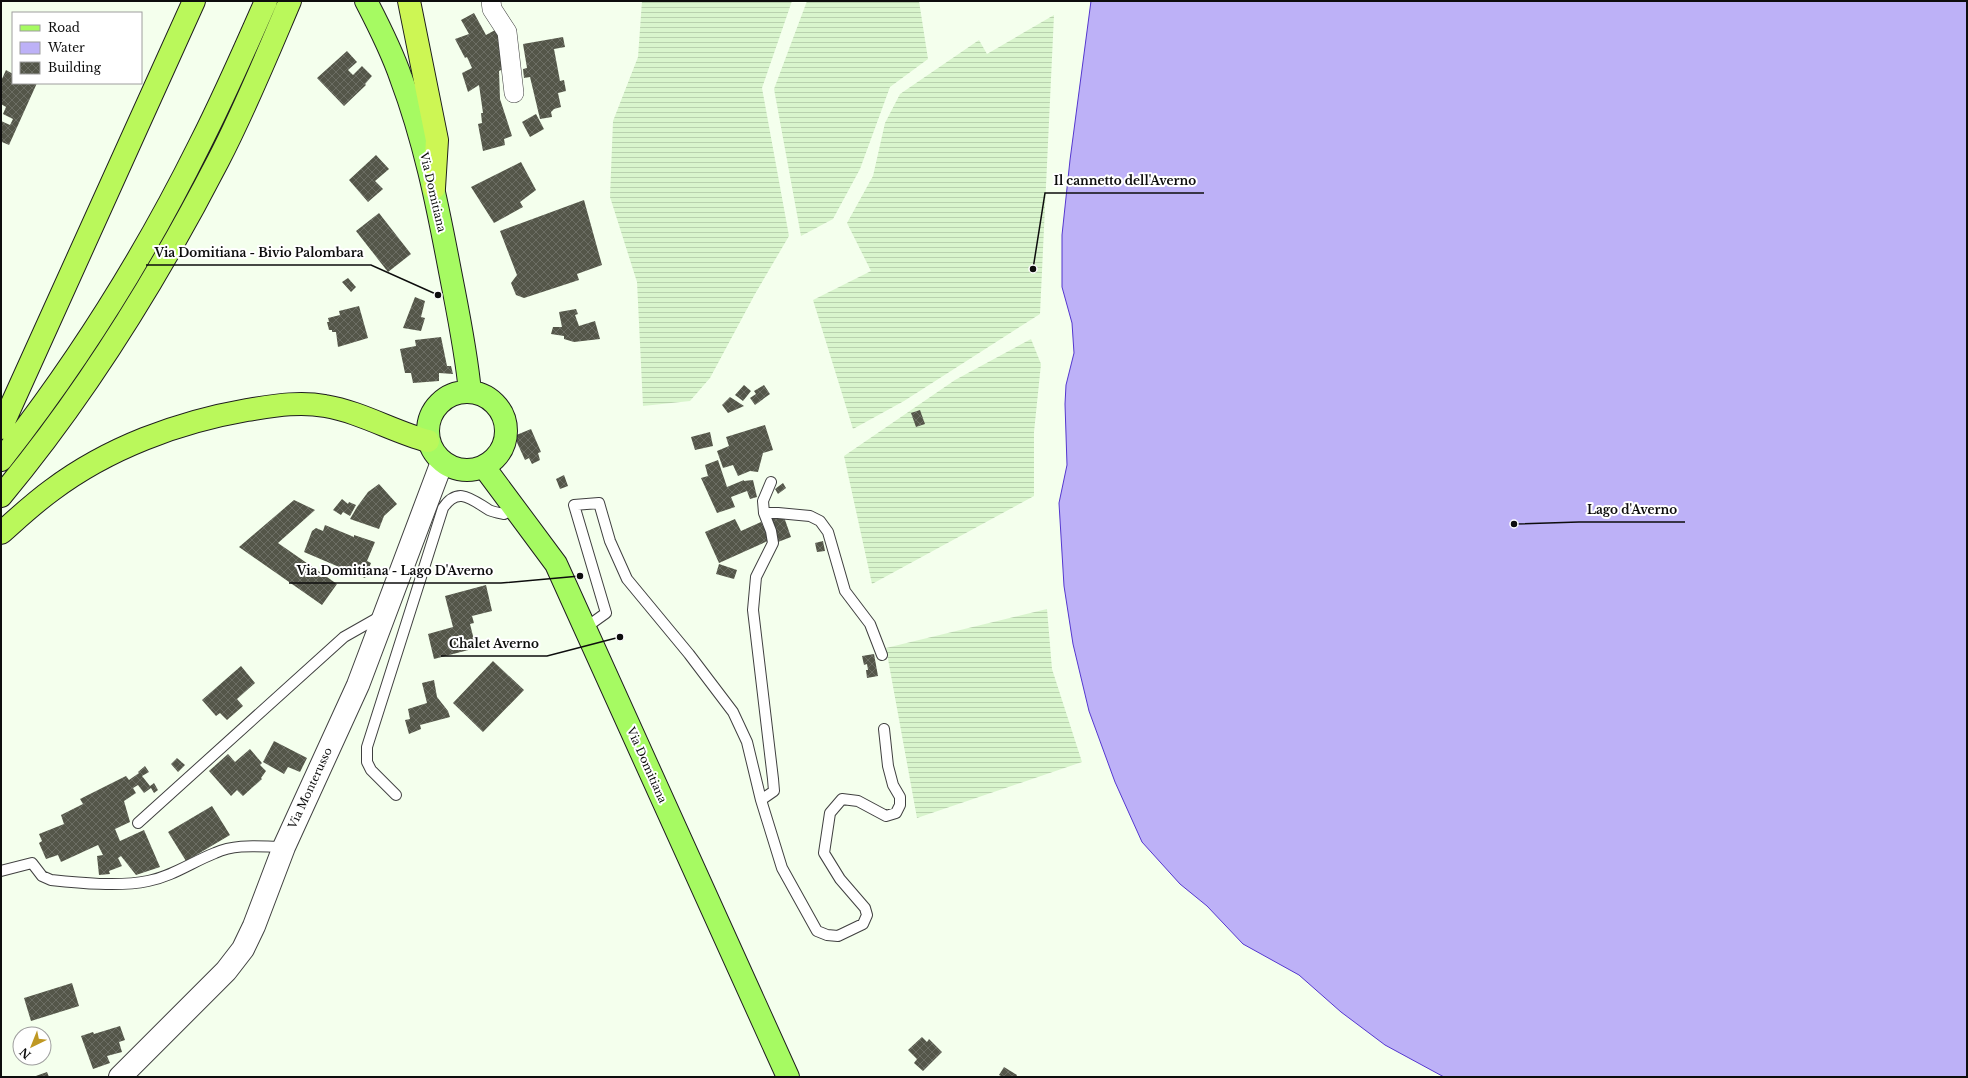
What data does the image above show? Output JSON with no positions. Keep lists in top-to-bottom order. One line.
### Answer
{"streets":{"main road":["Via Domitiana"],"street":["Via Monterusso"]},"crossings":[["Via Domitiana","Via Monterusso"]],"places":["Il cannetto dell'Averno","Via Domitiana - Bivio Palombara","Lago d'Averno","Via Domitiana - Lago D'Averno","Chalet Averno"],"legend":["Road","Water","Building"],"north":"bottom left"}
